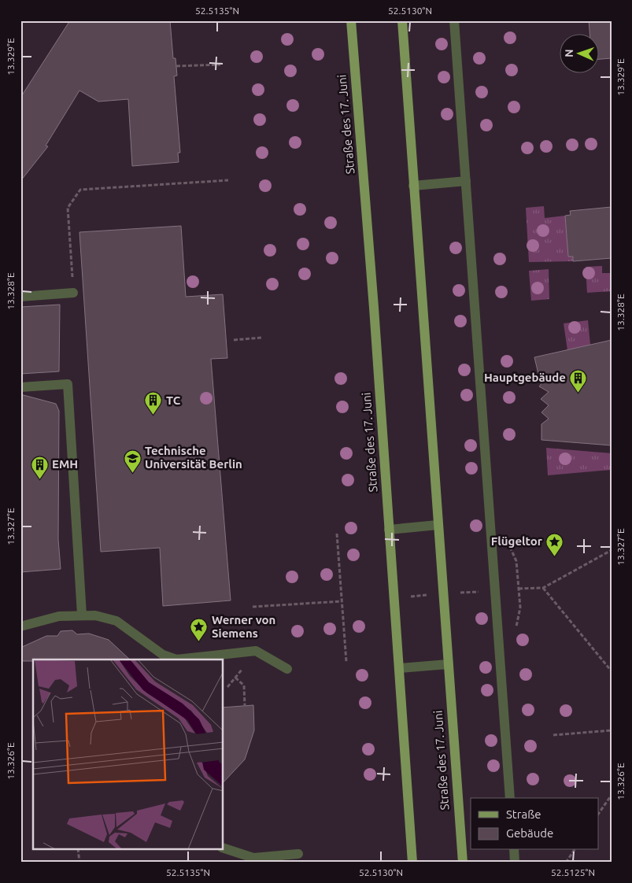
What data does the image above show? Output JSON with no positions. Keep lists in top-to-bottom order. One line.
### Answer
{"streets":{"main road":["Straße des 17. Juni"]},"places":{"building":["Hauptgebäude","TC","EMH"],"school or university":["Technische Universität Berlin"],"place":["Flügeltor","Werner von Siemens"]},"legend":["Straße","Gebäude"],"north":"left","coordinates":["52.5135°N","52.5130°N","13.329°E","13.328°E","13.327°E","13.326°E","52.5125°N"]}
